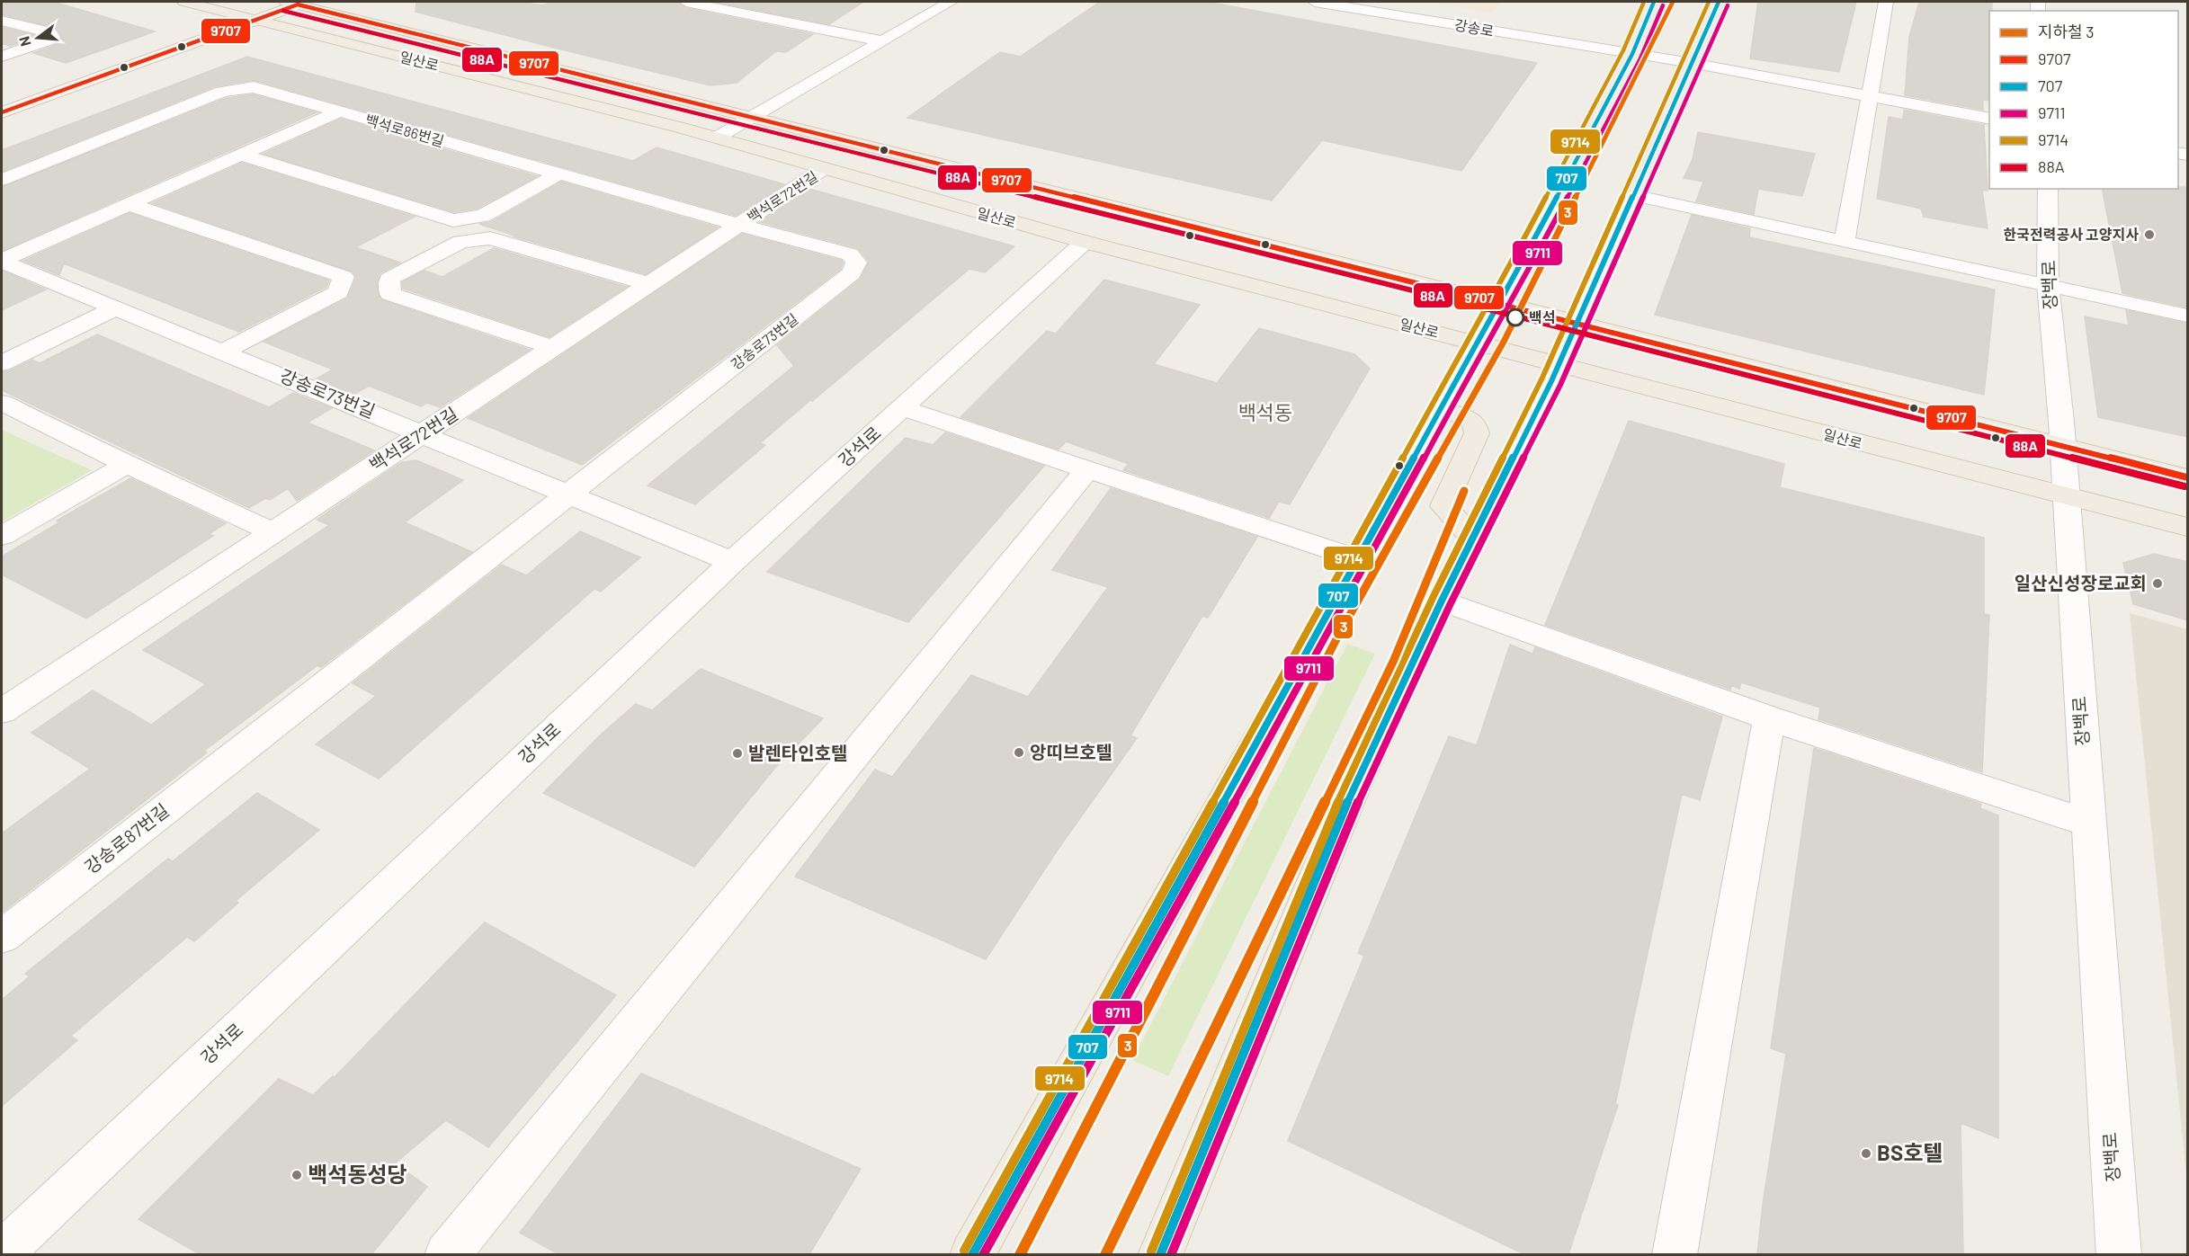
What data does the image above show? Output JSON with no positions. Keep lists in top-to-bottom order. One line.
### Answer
{"streets":{"main road":["일산로"],"street":["강송로","백석로86번길","백석로72번길","장백로","강송로73번길","강석로","강송로87번길"]},"crossings":[["일산로","백석로72번길"],["일산로","장백로"],["일산로","강석로"],["백석로86번길","백석로72번길"],["백석로72번길","강송로73번길"],["강송로73번길","강석로"],["강송로73번길","강송로87번길"]],"districts":["백석동"],"places":["한국전력공사 고양지사","백석","일산신성장로교회","앙띠브호텔","발렌타인호텔","BS호텔","백석동성당"],"lines":["metro line 3","transit line 707","transit line 9714","transit line 9707","transit line 9711","transit line 88A"],"legend":["지하철 3","9707","707","9711","9714","88A"],"north":"left"}
